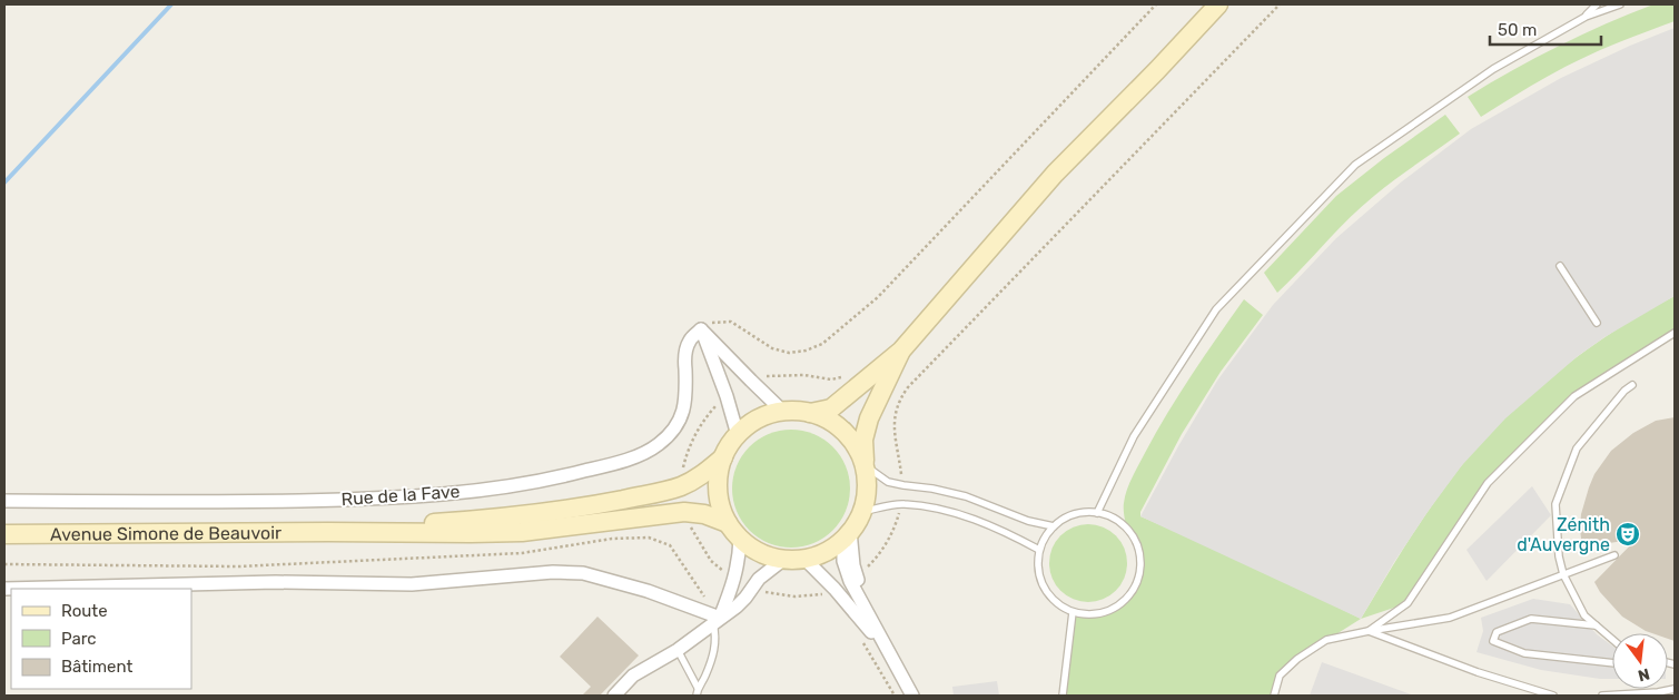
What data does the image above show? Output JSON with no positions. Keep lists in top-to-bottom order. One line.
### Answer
{"streets":{"main road":["Avenue Simone de Beauvoir"],"street":["Rue de la Fave"]},"places":{"theatre":["Zénith d'Auvergne"]},"legend":["Route","Parc","Bâtiment"],"scale_bar":"50 m","north":"bottom"}
